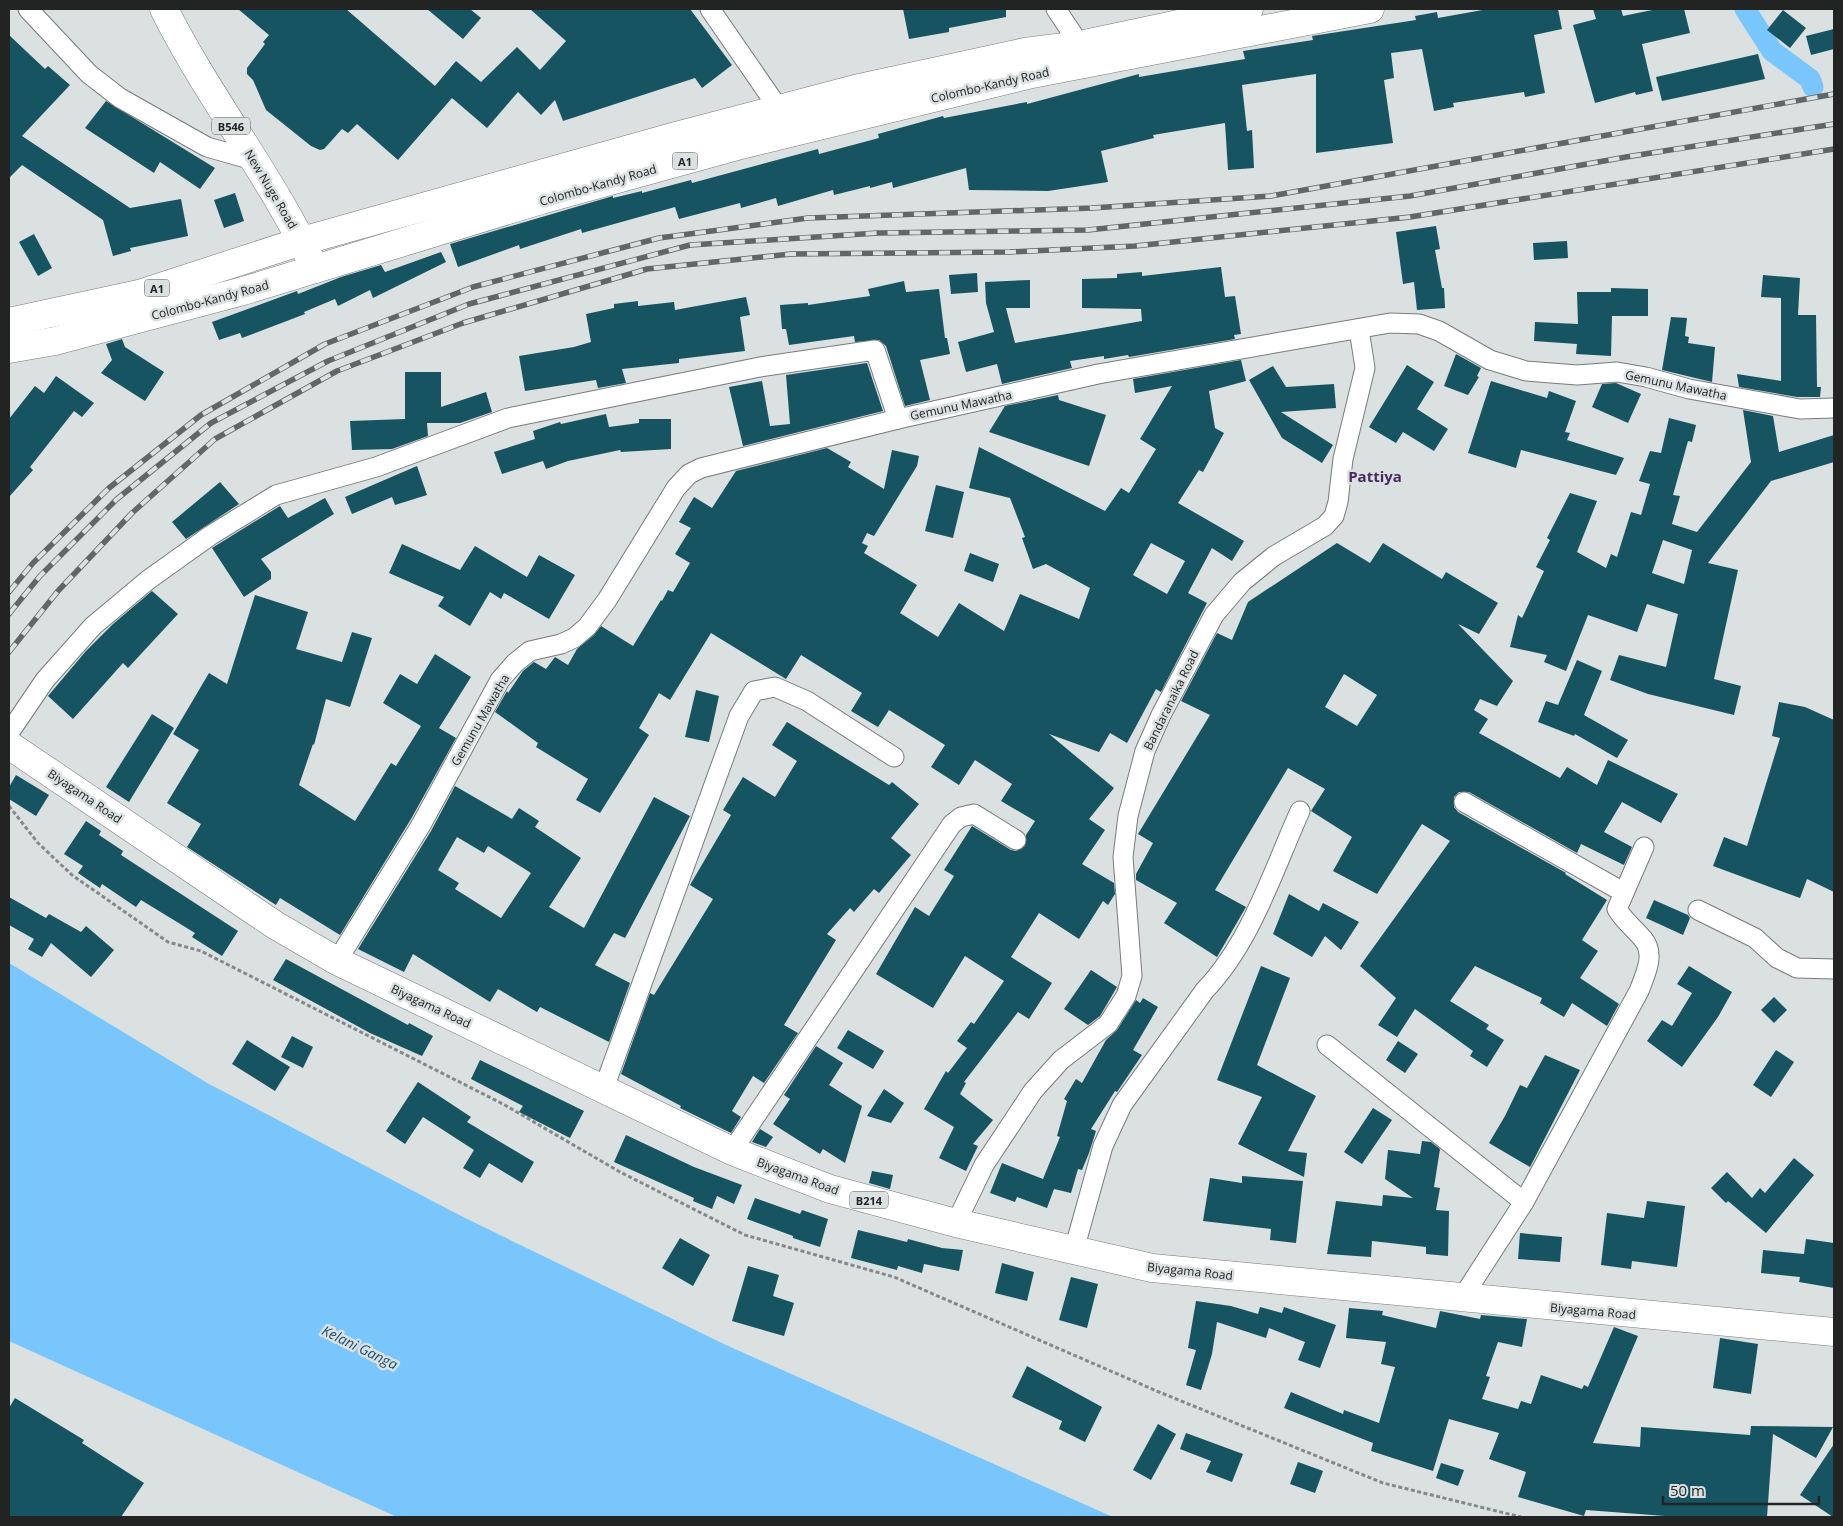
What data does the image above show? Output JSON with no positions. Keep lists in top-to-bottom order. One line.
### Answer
{"streets":{"main road":["Colombo-Kandy Road","B546","A1","New Nuge Road","Biyagama Road","B214"],"street":["Gemunu Mawatha","Bandaranaika Road"]},"crossings":[["Colombo-Kandy Road","New Nuge Road"],["Gemunu Mawatha","Bandaranaika Road"],["Gemunu Mawatha","Biyagama Road"],["Bandaranaika Road","Biyagama Road"]],"districts":["Pattiya"],"water":["Kelani Ganga"],"scale_bar":"50 m"}
